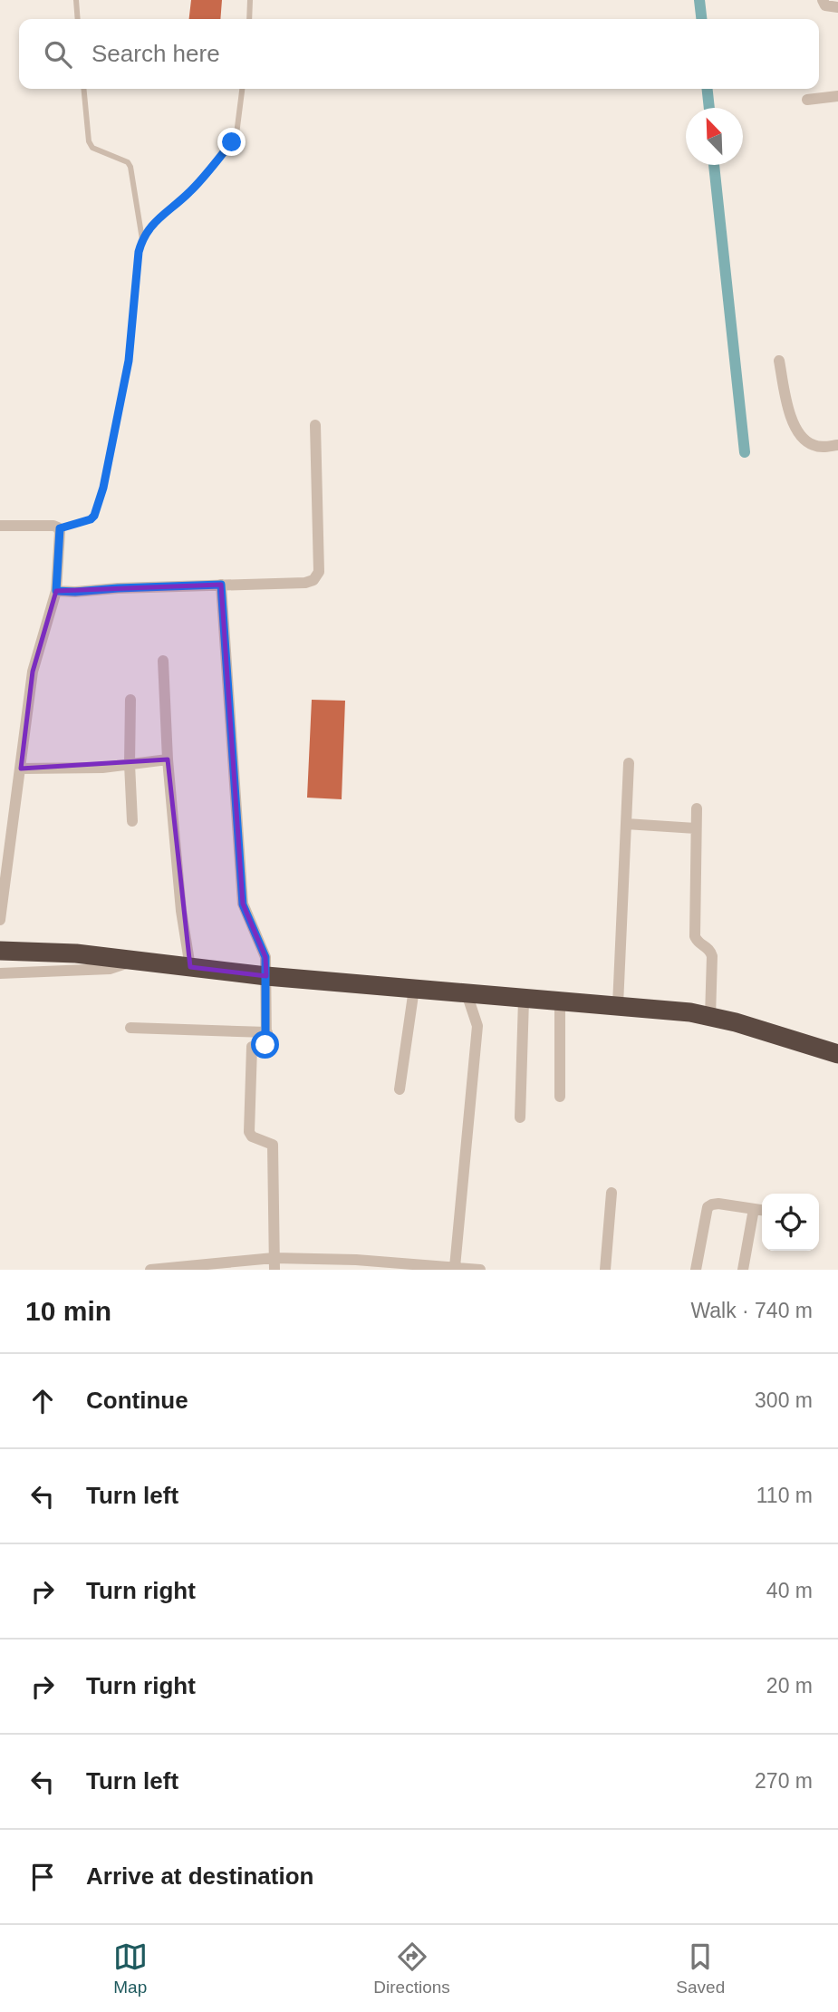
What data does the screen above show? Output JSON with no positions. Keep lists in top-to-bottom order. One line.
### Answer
{"north":"top left","page":{"search":"Search here","heading":["10 min","Walk · 740 m"],"list":[["Continue","300 m"],["Turn left","110 m"],["Turn right","40 m"],["Turn right","20 m"],["Turn left","270 m"],"Arrive at destination"],"nav":["Map","Directions","Saved"]}}
